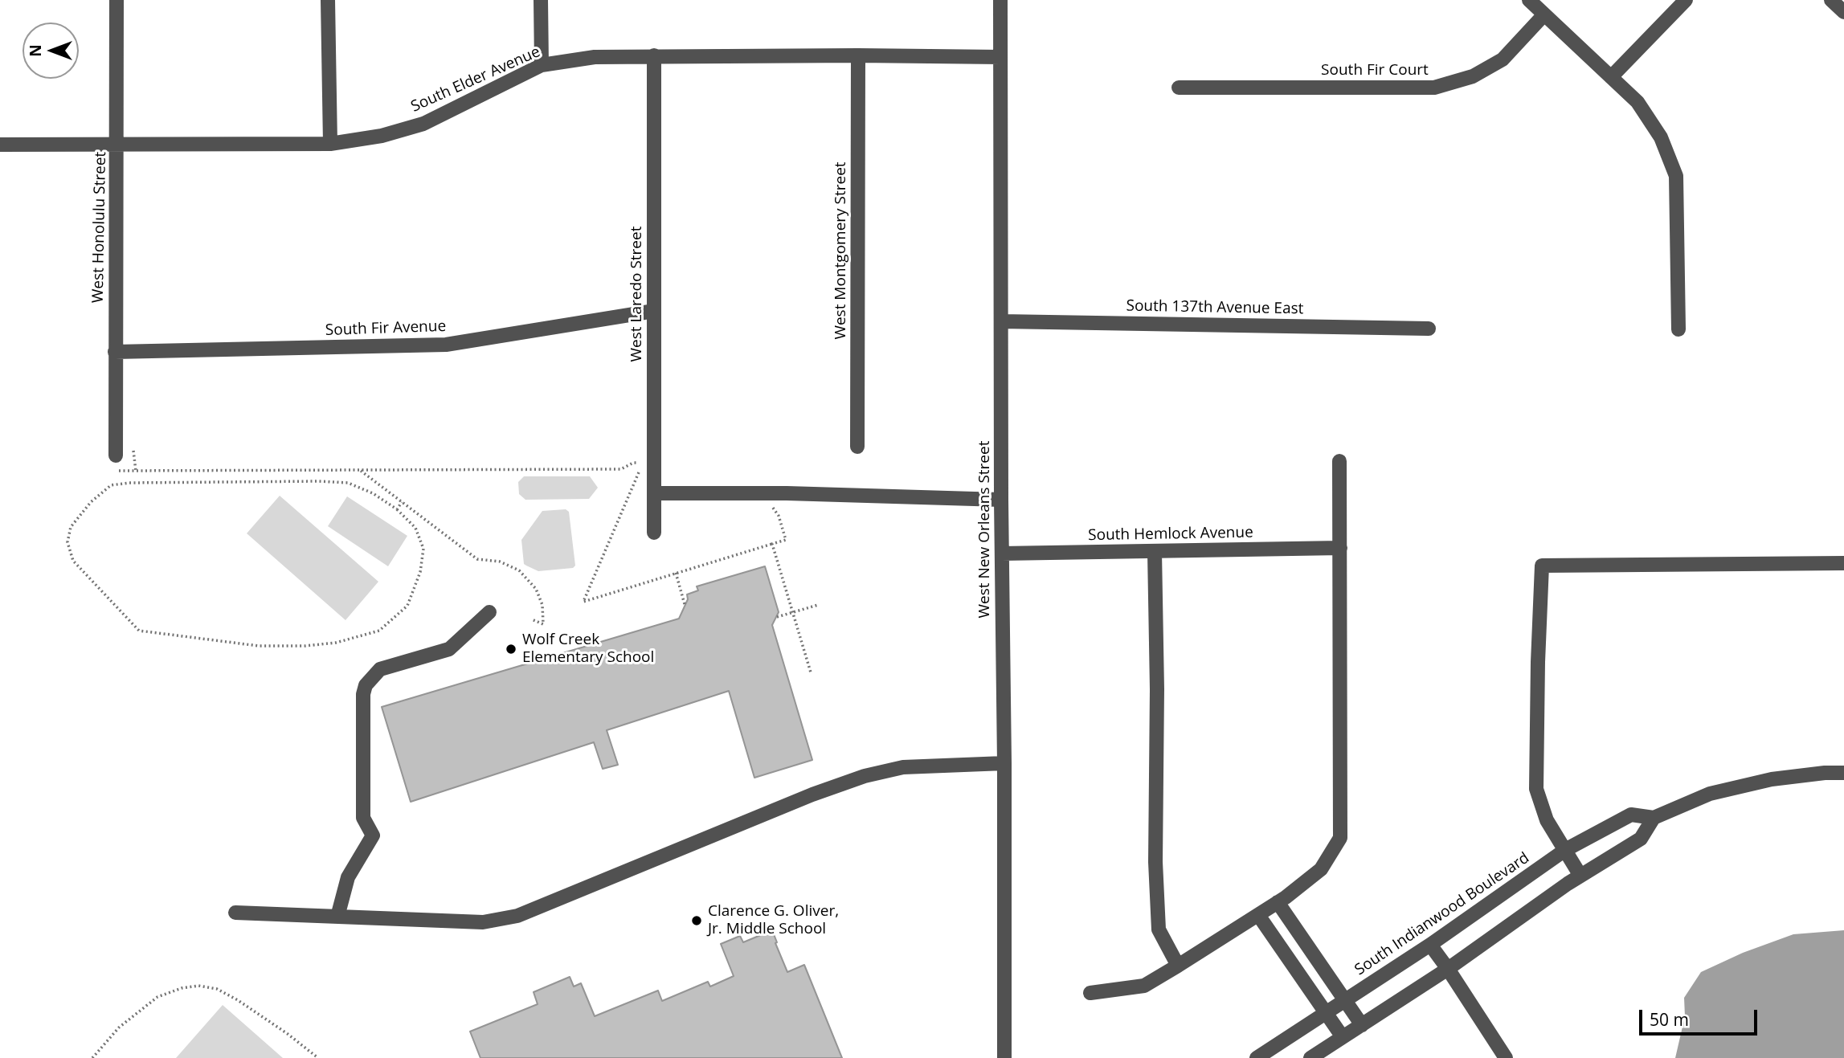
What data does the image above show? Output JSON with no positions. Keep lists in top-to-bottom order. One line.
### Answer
{"streets":{"street":["South Fir Court","South Elder Avenue","West Honolulu Street","West Montgomery Street","West Laredo Street","South 137th Avenue East","South Fir Avenue","West New Orleans Street","South Hemlock Avenue","South Indianwood Boulevard"]},"crossings":[["South Elder Avenue","West Honolulu Street"],["South Elder Avenue","West Montgomery Street"],["South Elder Avenue","West Laredo Street"],["South Elder Avenue","West New Orleans Street"],["West Honolulu Street","South Fir Avenue"],["West Laredo Street","South Fir Avenue"],["South 137th Avenue East","West New Orleans Street"],["West New Orleans Street","South Hemlock Avenue"]],"places":["Wolf Creek Elementary School","Clarence G. Oliver, Jr. Middle School"],"scale_bar":"50 m","north":"left"}
